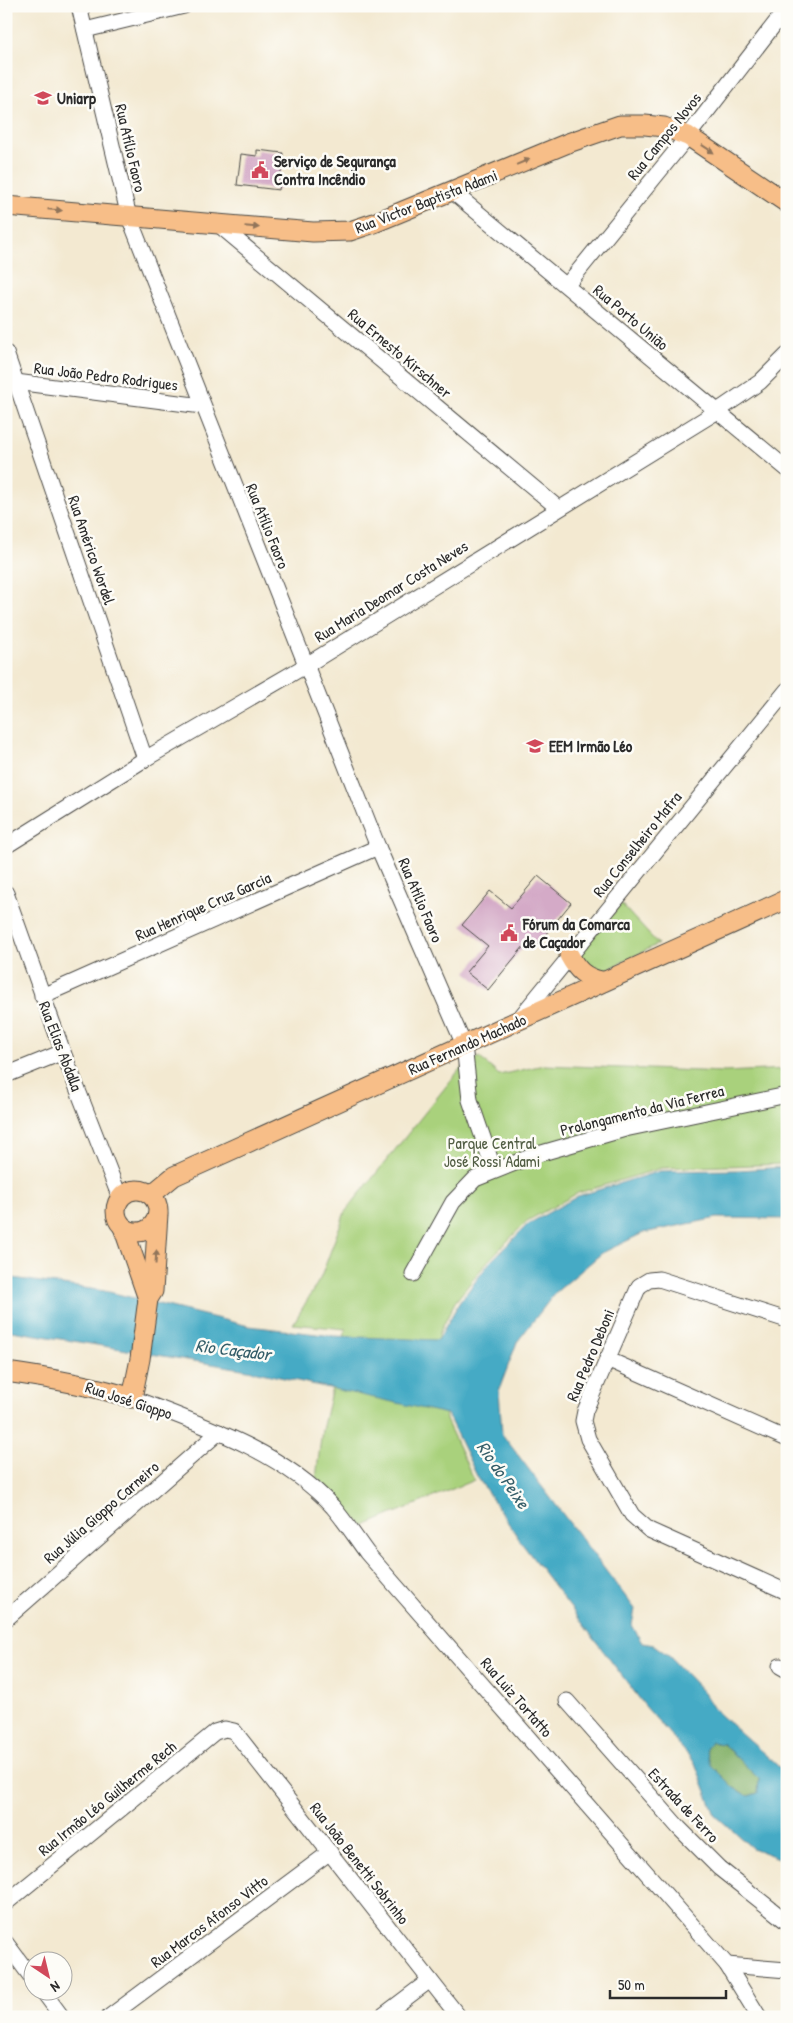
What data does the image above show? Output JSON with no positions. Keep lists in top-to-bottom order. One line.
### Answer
{"streets":{"main road":["Rua Victor Baptista Adami","Rua Fernando Machado","Rua José Gioppo"],"street":["Rua Campos Novos","Rua Atílio Faoro","Rua Porto União","Rua Ernesto Kirschner","Rua João Pedro Rodrigues","Rua Américo Wordel","Rua Maria Deomar Costa Neves","Rua Conselheiro Mafra","Rua Henrique Cruz Garcia","Rua Elias Abdalla","Prolongamento da Via Ferrea","Rua Pedro Deboni","Rua Júlia Gioppo Carneiro","Rua Luiz Tortatto","Rua Irmão Léo Guilherme Rech","Estrada de Ferro","Rua João Benetti Sobrinho","Rua Marcos Afonso Vitto"]},"crossings":[["Rua Campos Novos","Rua Victor Baptista Adami"],["Rua Campos Novos","Rua Porto União"],["Rua Atílio Faoro","Rua Victor Baptista Adami"],["Rua Atílio Faoro","Rua João Pedro Rodrigues"],["Rua Atílio Faoro","Rua Maria Deomar Costa Neves"],["Rua Atílio Faoro","Rua Henrique Cruz Garcia"],["Rua Atílio Faoro","Rua Fernando Machado"],["Rua Atílio Faoro","Prolongamento da Via Ferrea"],["Rua Victor Baptista Adami","Rua Porto União"],["Rua Victor Baptista Adami","Rua Ernesto Kirschner"],["Rua Porto União","Rua Maria Deomar Costa Neves"],["Rua Ernesto Kirschner","Rua Maria Deomar Costa Neves"],["Rua João Pedro Rodrigues","Rua Américo Wordel"],["Rua Américo Wordel","Rua Maria Deomar Costa Neves"],["Rua Conselheiro Mafra","Rua Fernando Machado"],["Rua Henrique Cruz Garcia","Rua Elias Abdalla"],["Rua Fernando Machado","Rua Elias Abdalla"],["Rua José Gioppo","Rua Júlia Gioppo Carneiro"],["Rua José Gioppo","Rua Luiz Tortatto"],["Rua Júlia Gioppo Carneiro","Rua Luiz Tortatto"],["Rua Irmão Léo Guilherme Rech","Rua João Benetti Sobrinho"],["Rua João Benetti Sobrinho","Rua Marcos Afonso Vitto"]],"one_way":["Rua Victor Baptista Adami"],"water":["Rio Caçador","Rio do Peixe"],"parks":["Parque Central José Rossi Adami"],"places":{"school or university":["Uniarp","EEM Irmão Léo"],"public building":["Serviço de Segurança Contra Incêndio","Fórum da Comarca de Caçador"]},"scale_bar":"50 m","north":"bottom right"}
